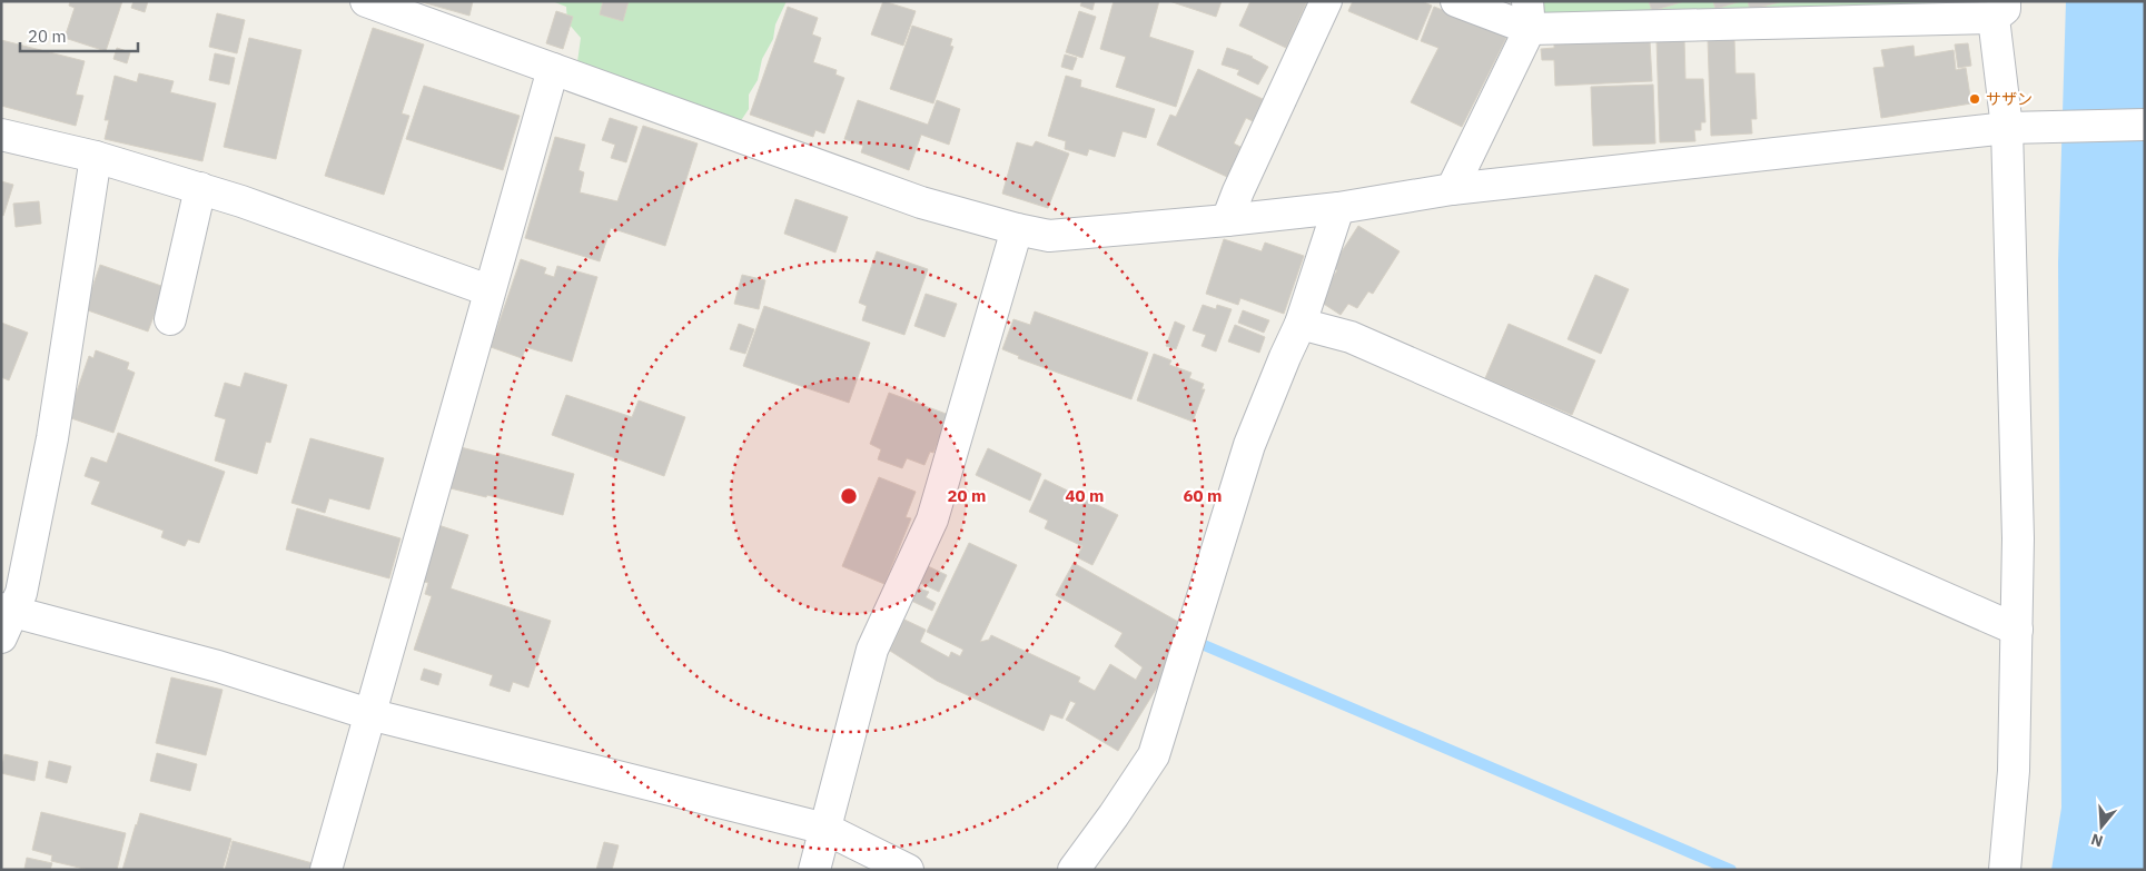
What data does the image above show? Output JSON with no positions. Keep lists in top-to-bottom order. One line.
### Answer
{"places":["サザン"],"scale_bar":"20 m","north":"bottom","rings":["20 m","40 m","60 m"]}
